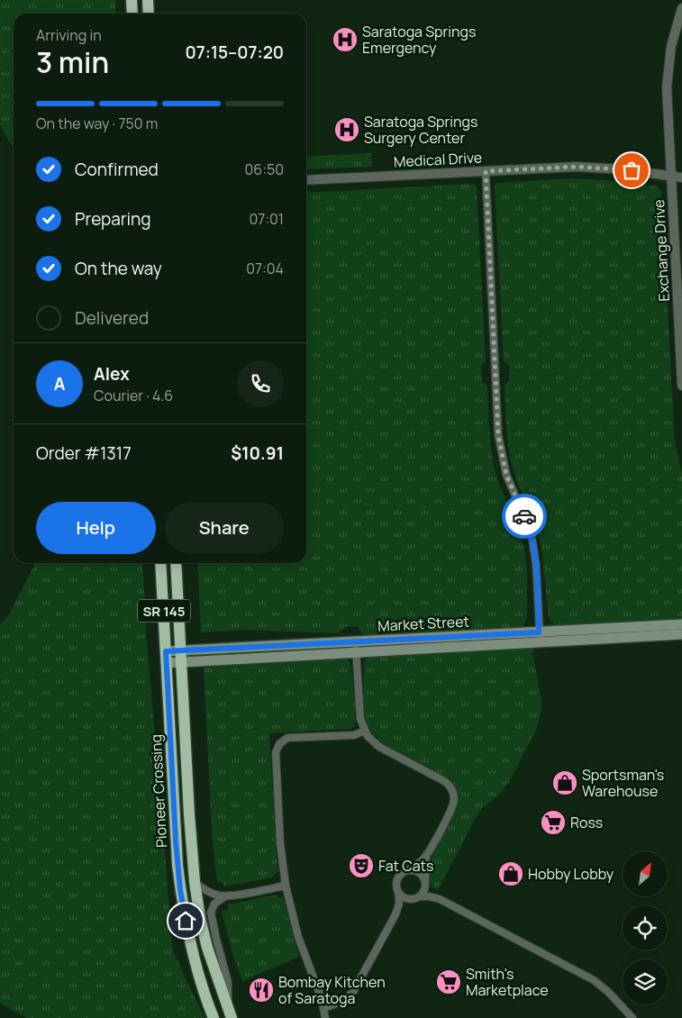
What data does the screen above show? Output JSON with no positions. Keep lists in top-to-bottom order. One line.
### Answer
{"streets":{"highway":["SR 145","Pioneer Crossing"],"main road":["Market Street"],"street":["Medical Drive","Exchange Drive"]},"crossings":[["Medical Drive","Exchange Drive"],["Market Street","Pioneer Crossing"]],"places":{"hospital":["Saratoga Springs Emergency","Saratoga Springs Surgery Center"],"shop":["Sportsman's Warehouse","Hobby Lobby"],"supermarket":["Ross","Smith's Marketplace"],"theatre":["Fat Cats"],"restaurant":["Bombay Kitchen of Saratoga"]},"north":"top right","page":{"heading":["3 min","Arriving in","07:15–07:20"],"panel":["Alex","Courier · 4.6","Order #1317","$10.91"],"bar":"On the way · 750 m","list":[["Confirmed","06:50"],["Preparing","07:01"],["On the way","07:04"],"Delivered"],"round":"A","buttons":["Help","Share"]}}
